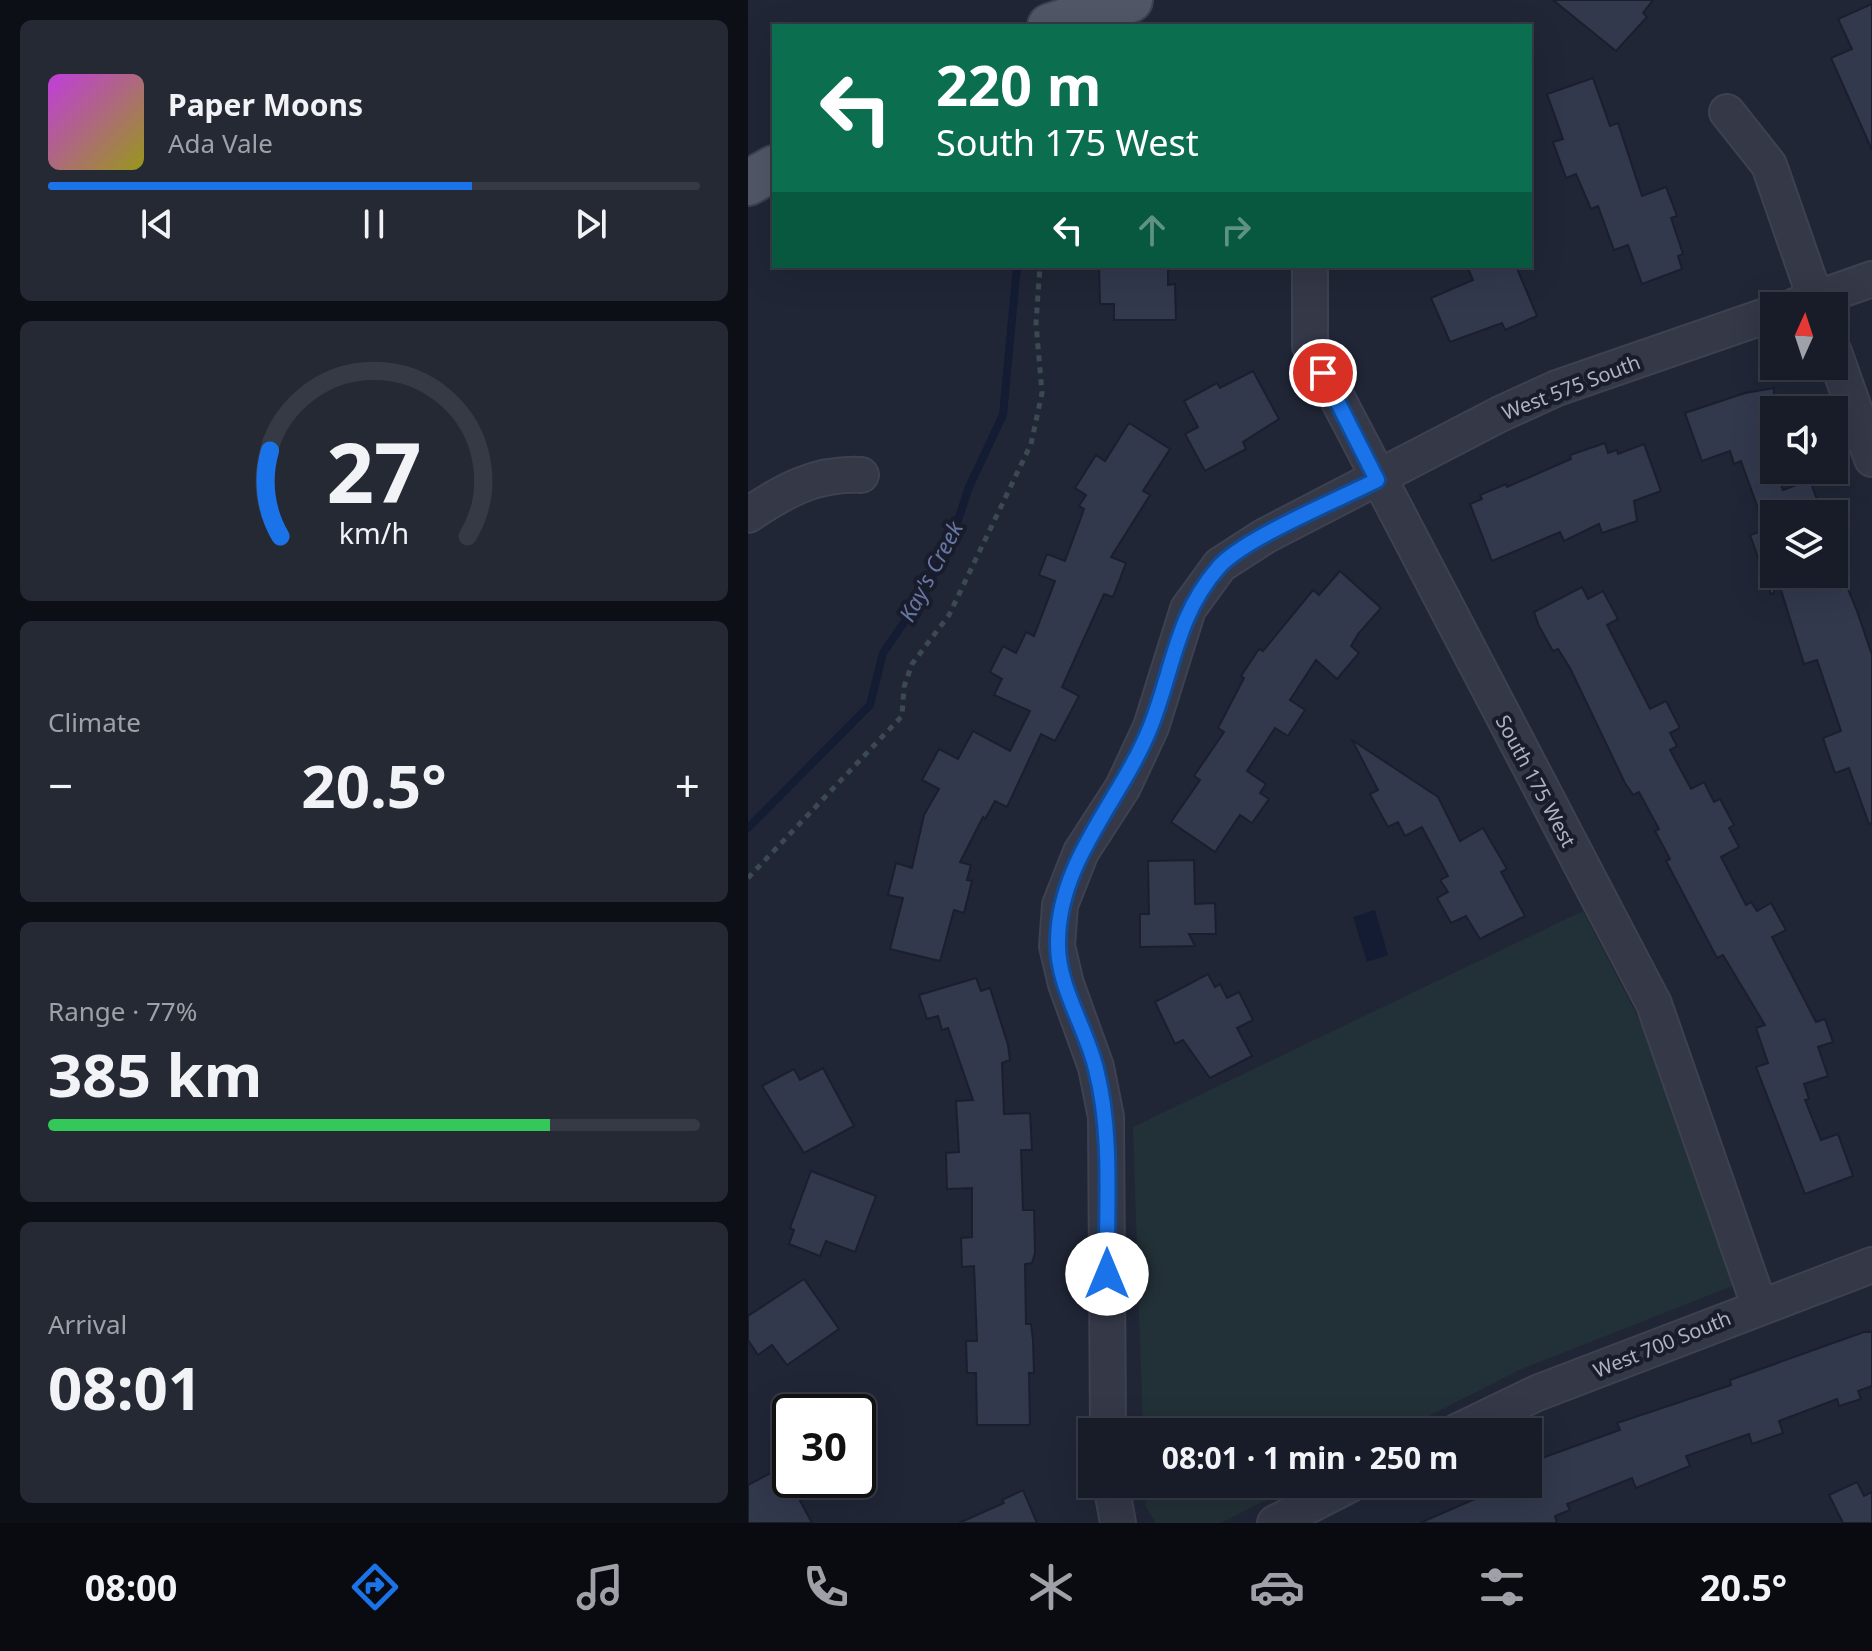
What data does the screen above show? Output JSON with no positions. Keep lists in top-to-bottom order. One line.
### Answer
{"streets":{"street":["West 575 South","South 175 West","West 700 South"]},"crossings":[["West 575 South","South 175 West"],["South 175 West","West 700 South"]],"water":["Kay's Creek"],"north":"top","page":{"turn":["220 m","South 175 West"],"song":["Paper Moons","Ada Vale"],"tile":["Climate",["Range · 77%","385 km"],["Arrival","08:01"]],"heat":["−","20.5°","+"],"limit":"30","trip":"08:01 · 1 min · 250 m","tabs":["08:00","20.5°"],"gauge":["27","km/h"]}}
